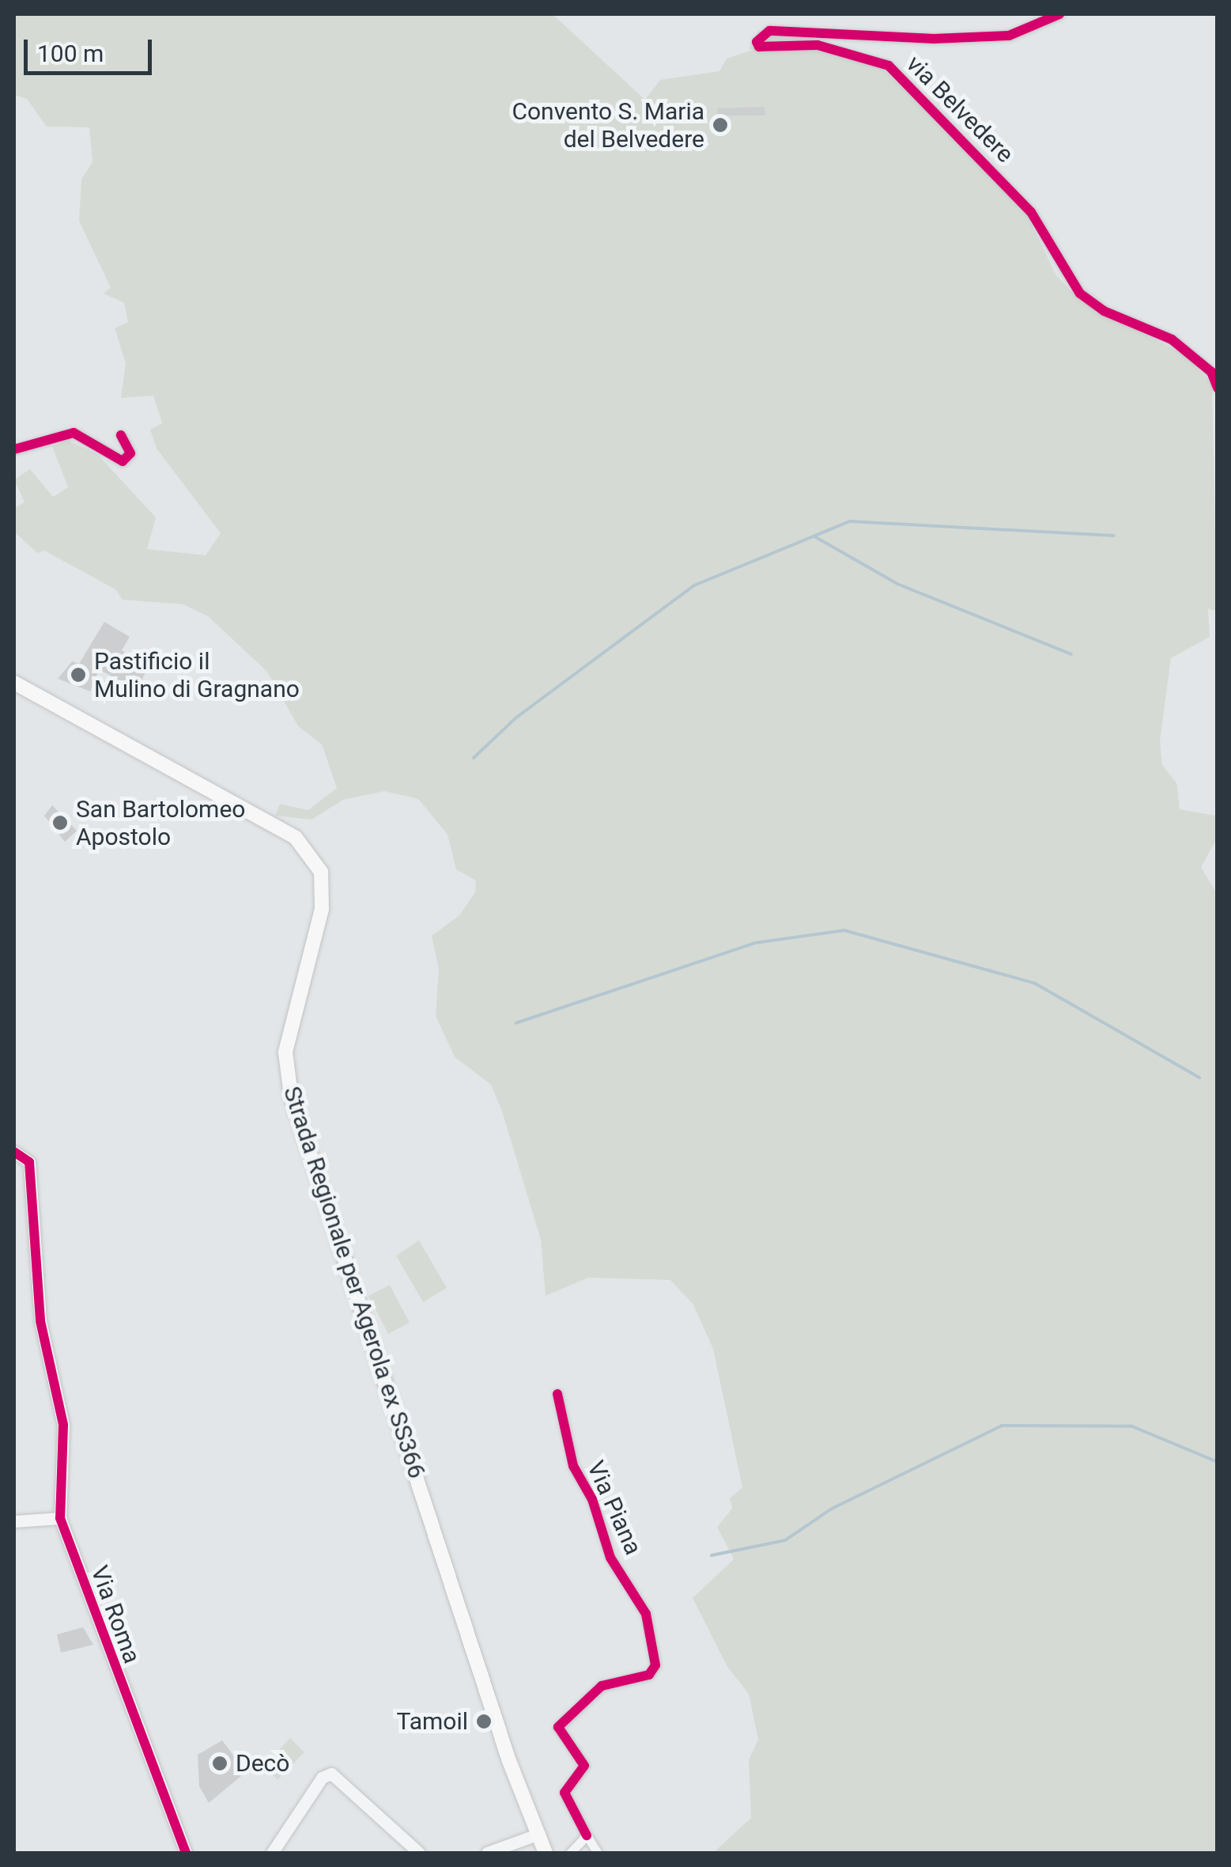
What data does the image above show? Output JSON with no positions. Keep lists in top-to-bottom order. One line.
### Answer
{"streets":{"main road":["Strada Regionale per Agerola ex SS366"],"street":["via Belvedere","Via Piana","Via Roma"]},"places":["Convento S. Maria del Belvedere","Pastificio il Mulino di Gragnano","San Bartolomeo Apostolo","Tamoil","Decò"],"scale_bar":"100 m"}
